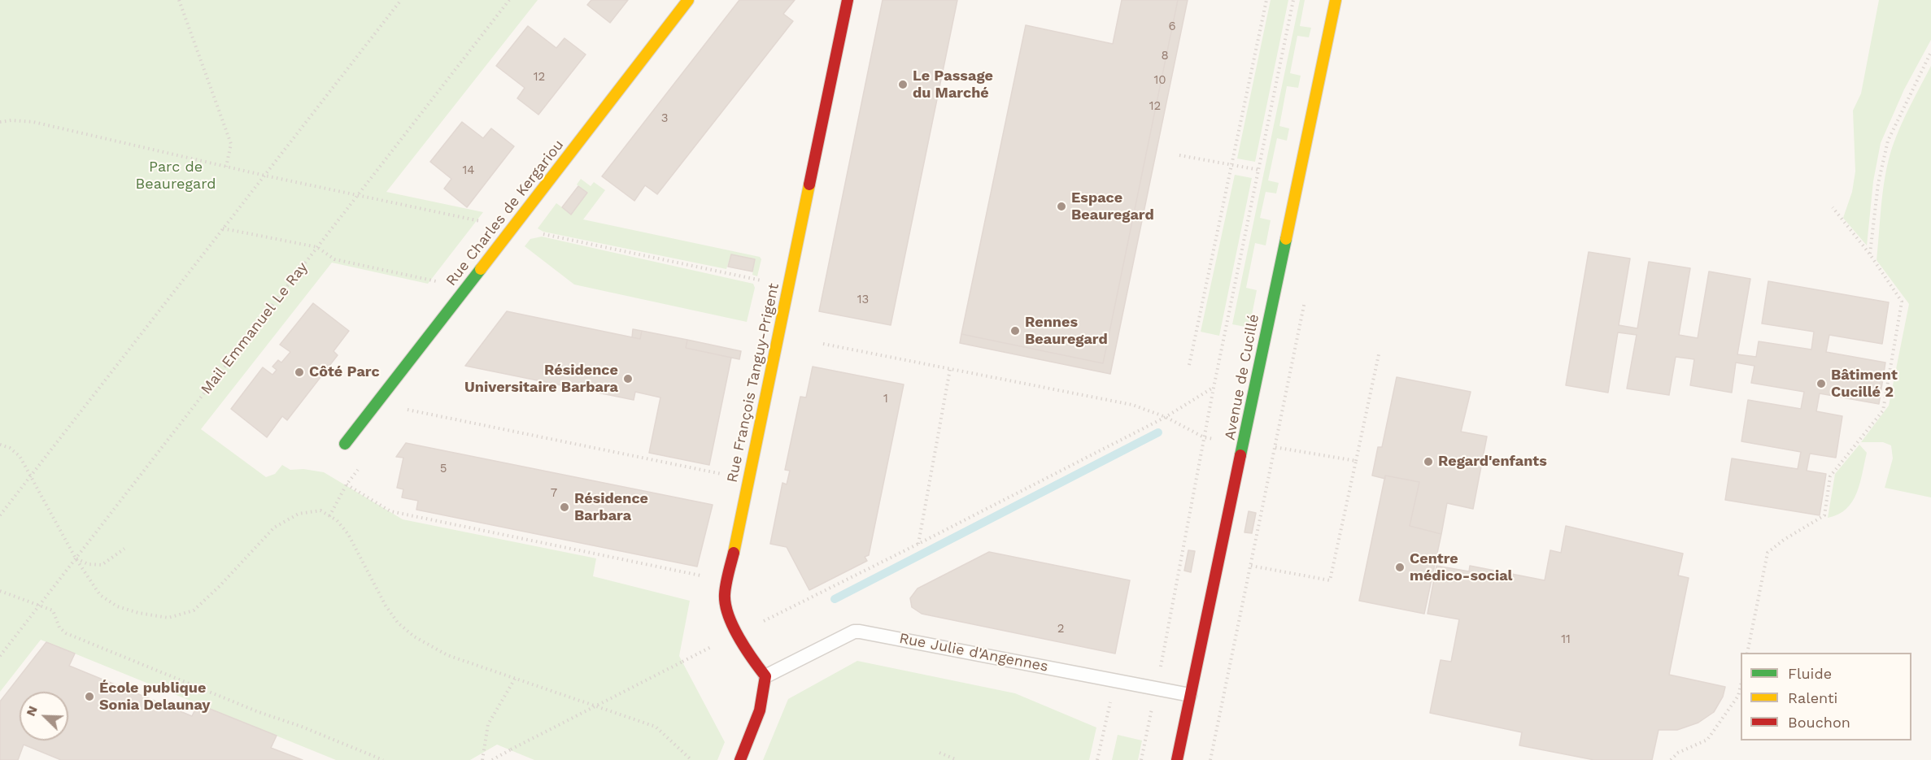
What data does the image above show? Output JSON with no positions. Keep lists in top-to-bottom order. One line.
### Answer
{"streets":{"street":["Rue Charles de Kergariou","Avenue de Cucillé","Rue François Tanguy-Prigent"],"lane":["Rue Julie d'Angennes"],"path":["Mail Emmanuel Le Ray"]},"crossings":[["Avenue de Cucillé","Rue Julie d'Angennes"],["Rue François Tanguy-Prigent","Rue Julie d'Angennes"]],"parks":["Parc de Beauregard"],"places":["Le Passage du Marché","Espace Beauregard","Rennes Beauregard","Côté Parc","Résidence Universitaire Barbara","Bâtiment Cucillé 2","Regard'enfants","Résidence Barbara","Centre médico-social","École publique Sonia Delaunay"],"house_numbers":["6","8","12","10","12","3","14","13","1","5","7","2","11"],"legend":["Fluide","Ralenti","Bouchon"],"north":"top left"}
